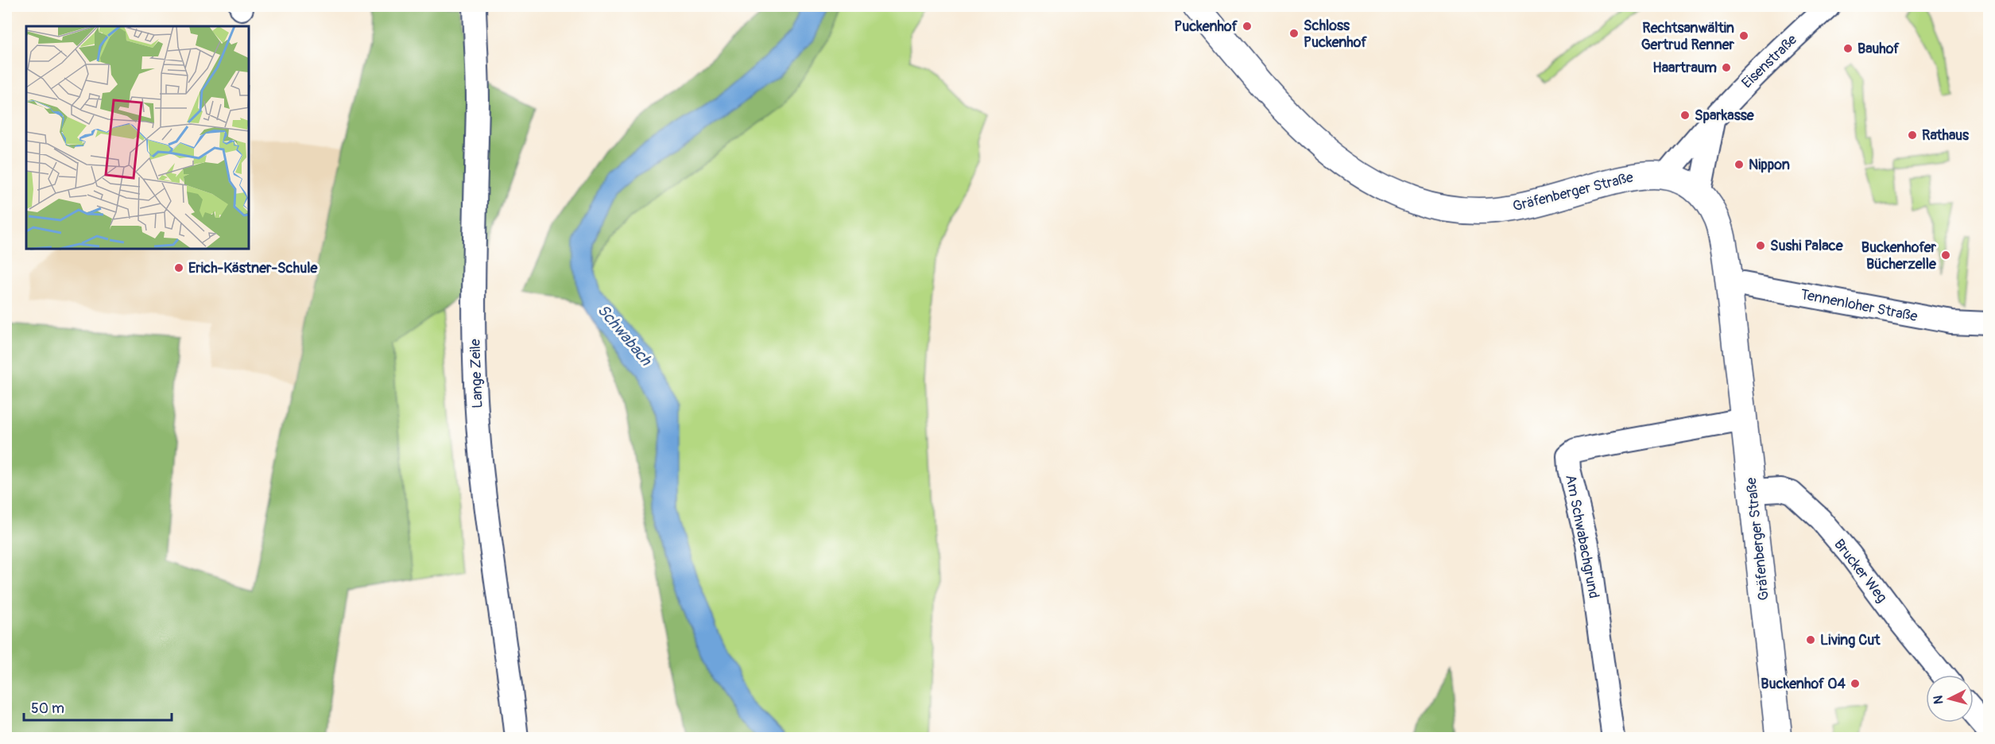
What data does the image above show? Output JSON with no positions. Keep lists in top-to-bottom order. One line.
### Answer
{"streets":{"main road":["Gräfenberger Straße"],"street":["Eisenstraße","Tennenloher Straße","Lange Zeile","Am Schwabachgrund","Brucker Weg"]},"crossings":[["Eisenstraße","Gräfenberger Straße"],["Gräfenberger Straße","Tennenloher Straße"],["Gräfenberger Straße","Am Schwabachgrund"],["Gräfenberger Straße","Brucker Weg"]],"water":["Schwabach"],"places":["Puckenhof","Schloss Puckenhof","Rechtsanwältin Gertrud Renner","Bauhof","Haartraum","Sparkasse","Rathaus","Nippon","Sushi Palace","Buckenhofer Bücherzelle","Erich-Kästner-Schule","Living Cut","Buckenhof 04"],"scale_bar":"50 m","north":"left"}
